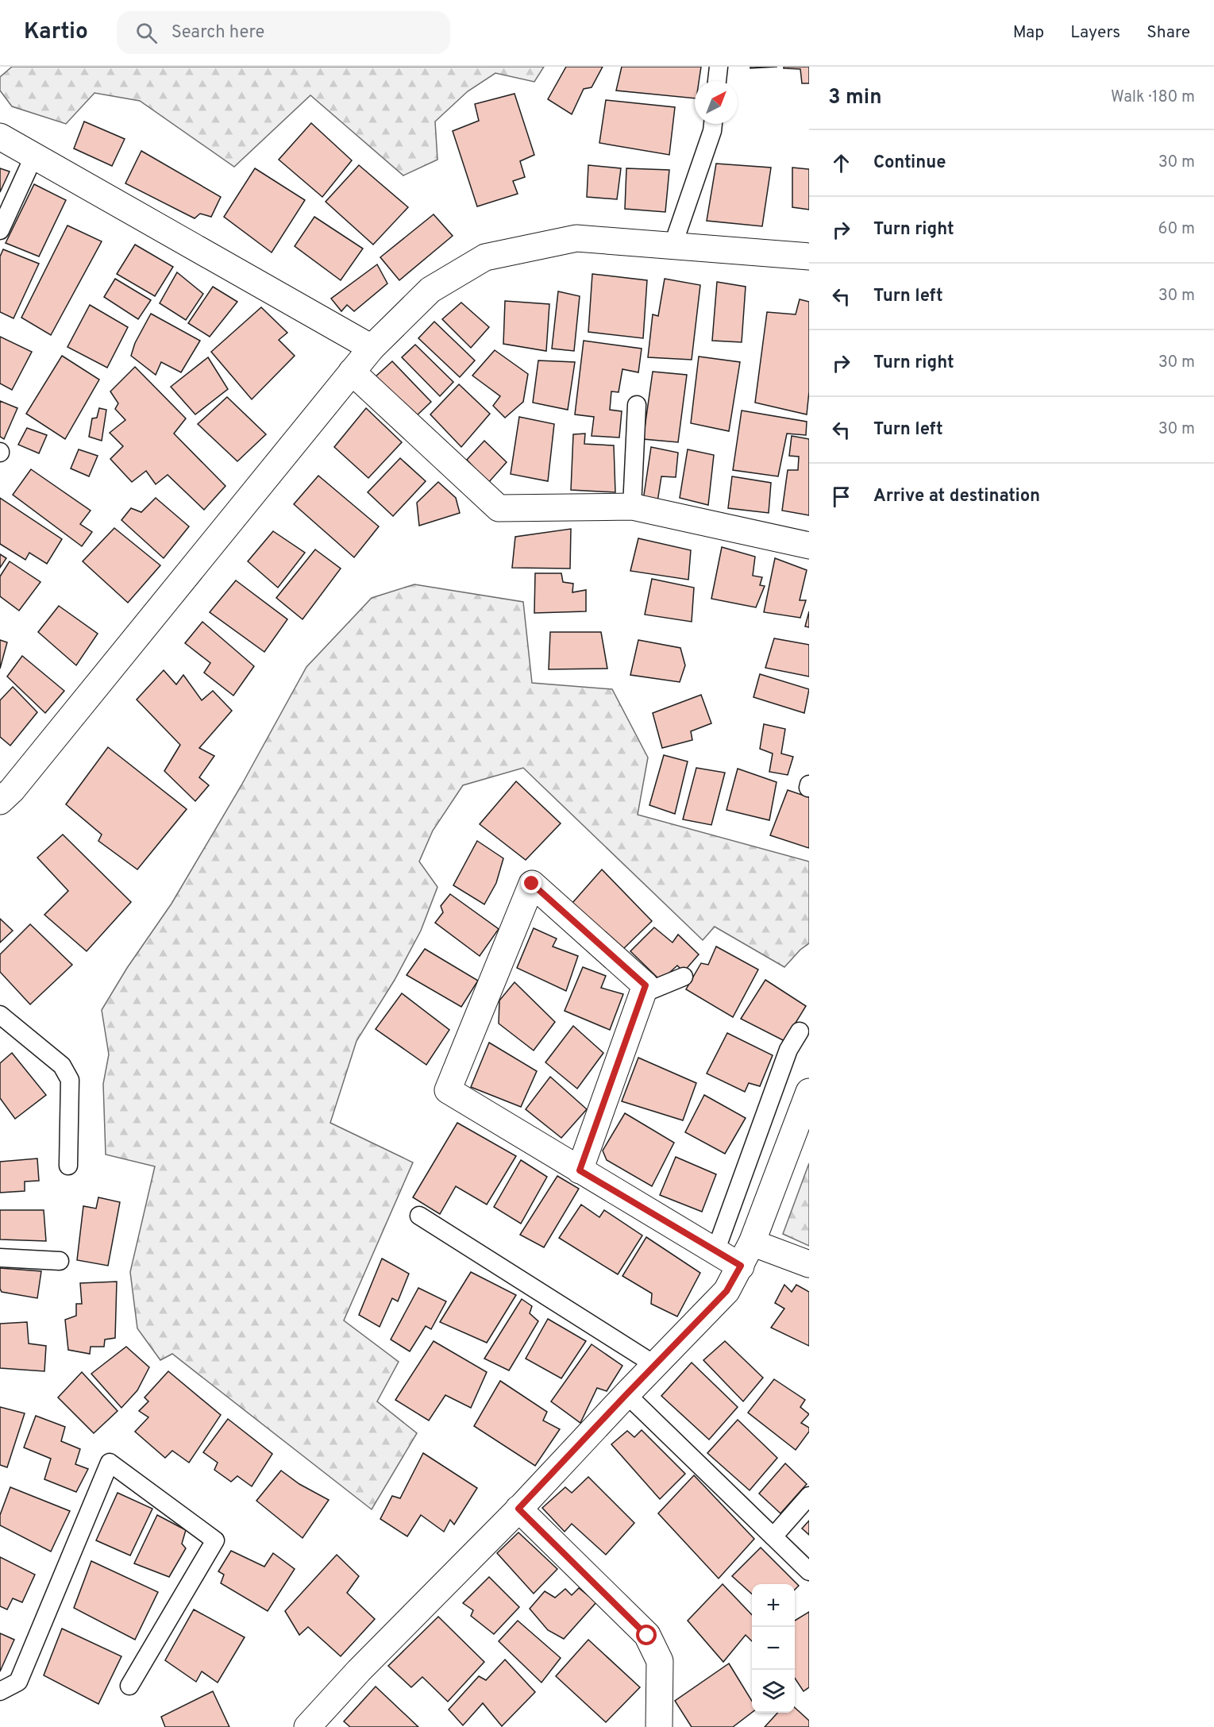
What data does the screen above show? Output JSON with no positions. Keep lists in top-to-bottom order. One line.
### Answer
{"north":"top right","page":{"header":"Kartio","search":"Search here","nav":["Map","Layers","Share"],"heading":["3 min","Walk · 180 m"],"list":[["Continue","30 m"],["Turn right","60 m"],["Turn left","30 m"],["Turn right","30 m"],["Turn left","30 m"],"Arrive at destination"],"map_buttons":["+","−"]}}
